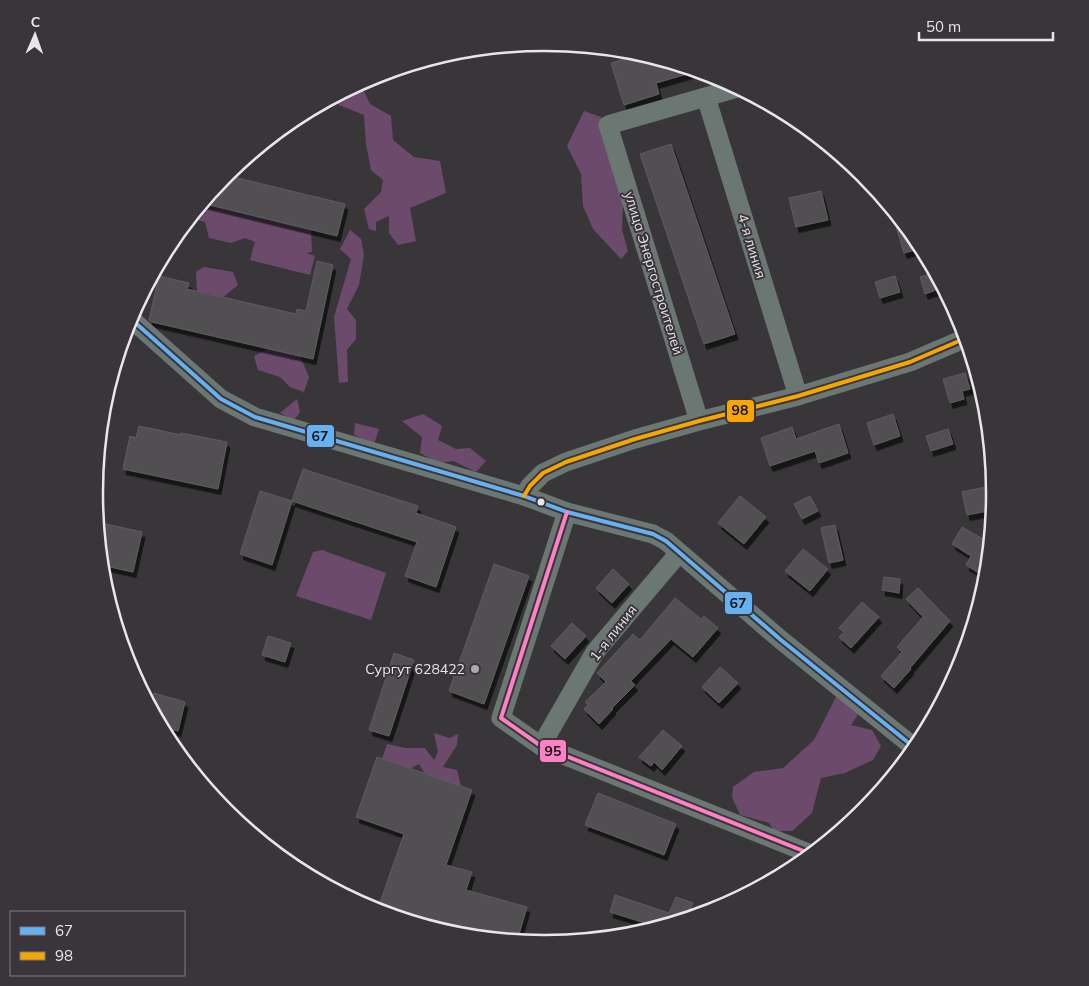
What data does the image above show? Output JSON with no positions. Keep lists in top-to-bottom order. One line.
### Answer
{"streets":{"street":["4-я линия","улица Энергостроителей","1-я линия"]},"crossings":[["4-я линия","улица Энергостроителей"]],"places":["Сургут 628422"],"lines":["transit line 67","transit line 98","transit line 95"],"legend":["67","98"],"scale_bar":"50 m","north":"top"}
